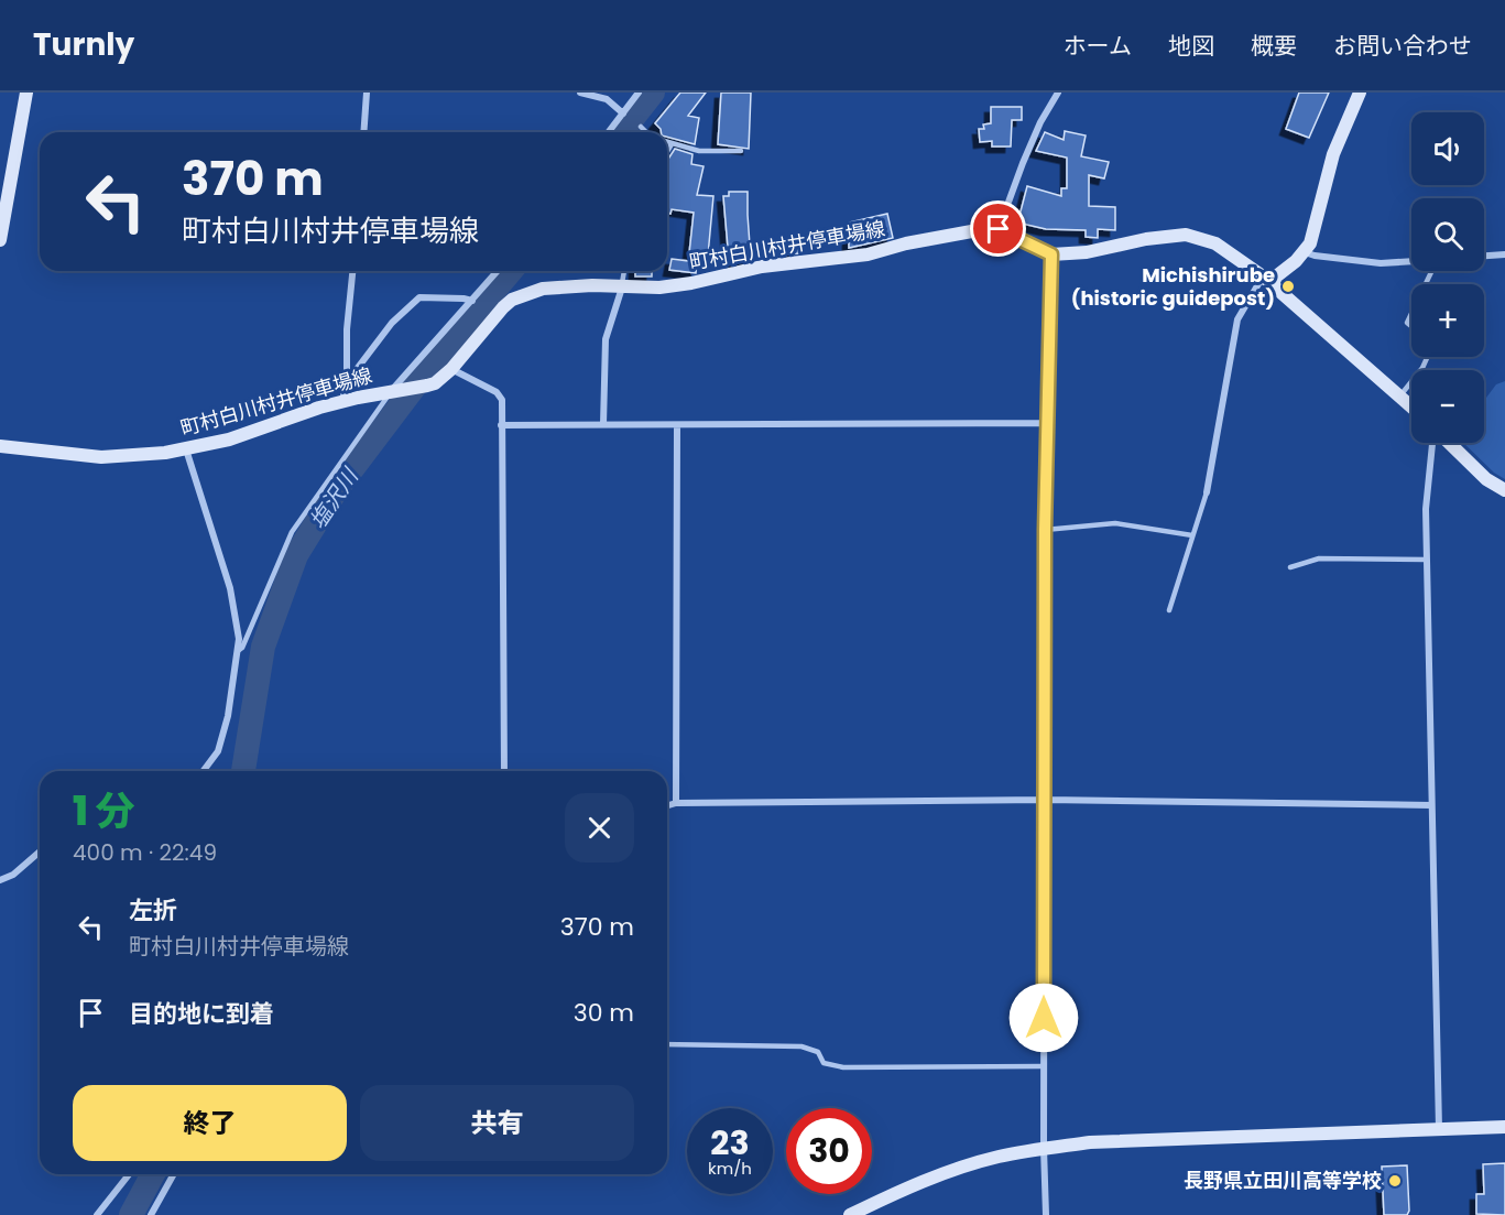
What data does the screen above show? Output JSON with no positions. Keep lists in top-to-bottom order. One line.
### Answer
{"streets":{"main road":["町村白川村井停車場線"]},"water":["塩沢川"],"places":["Michishirube (historic guidepost)","長野県立田川高等学校"],"page":{"header":"Turnly","nav":["ホーム","地図","概要","お問い合わせ"],"map_buttons":["+","−"],"turn":["370 m","町村白川村井停車場線"],"heading":["1 分","400 m · 22:49"],"list":[{"name":"左折","note":"町村白川村井停車場線","value":"370 m"},{"name":"目的地に到着","value":"30 m"}],"buttons":["終了","共有"],"speed":"23 km/h","limit":"30"}}
